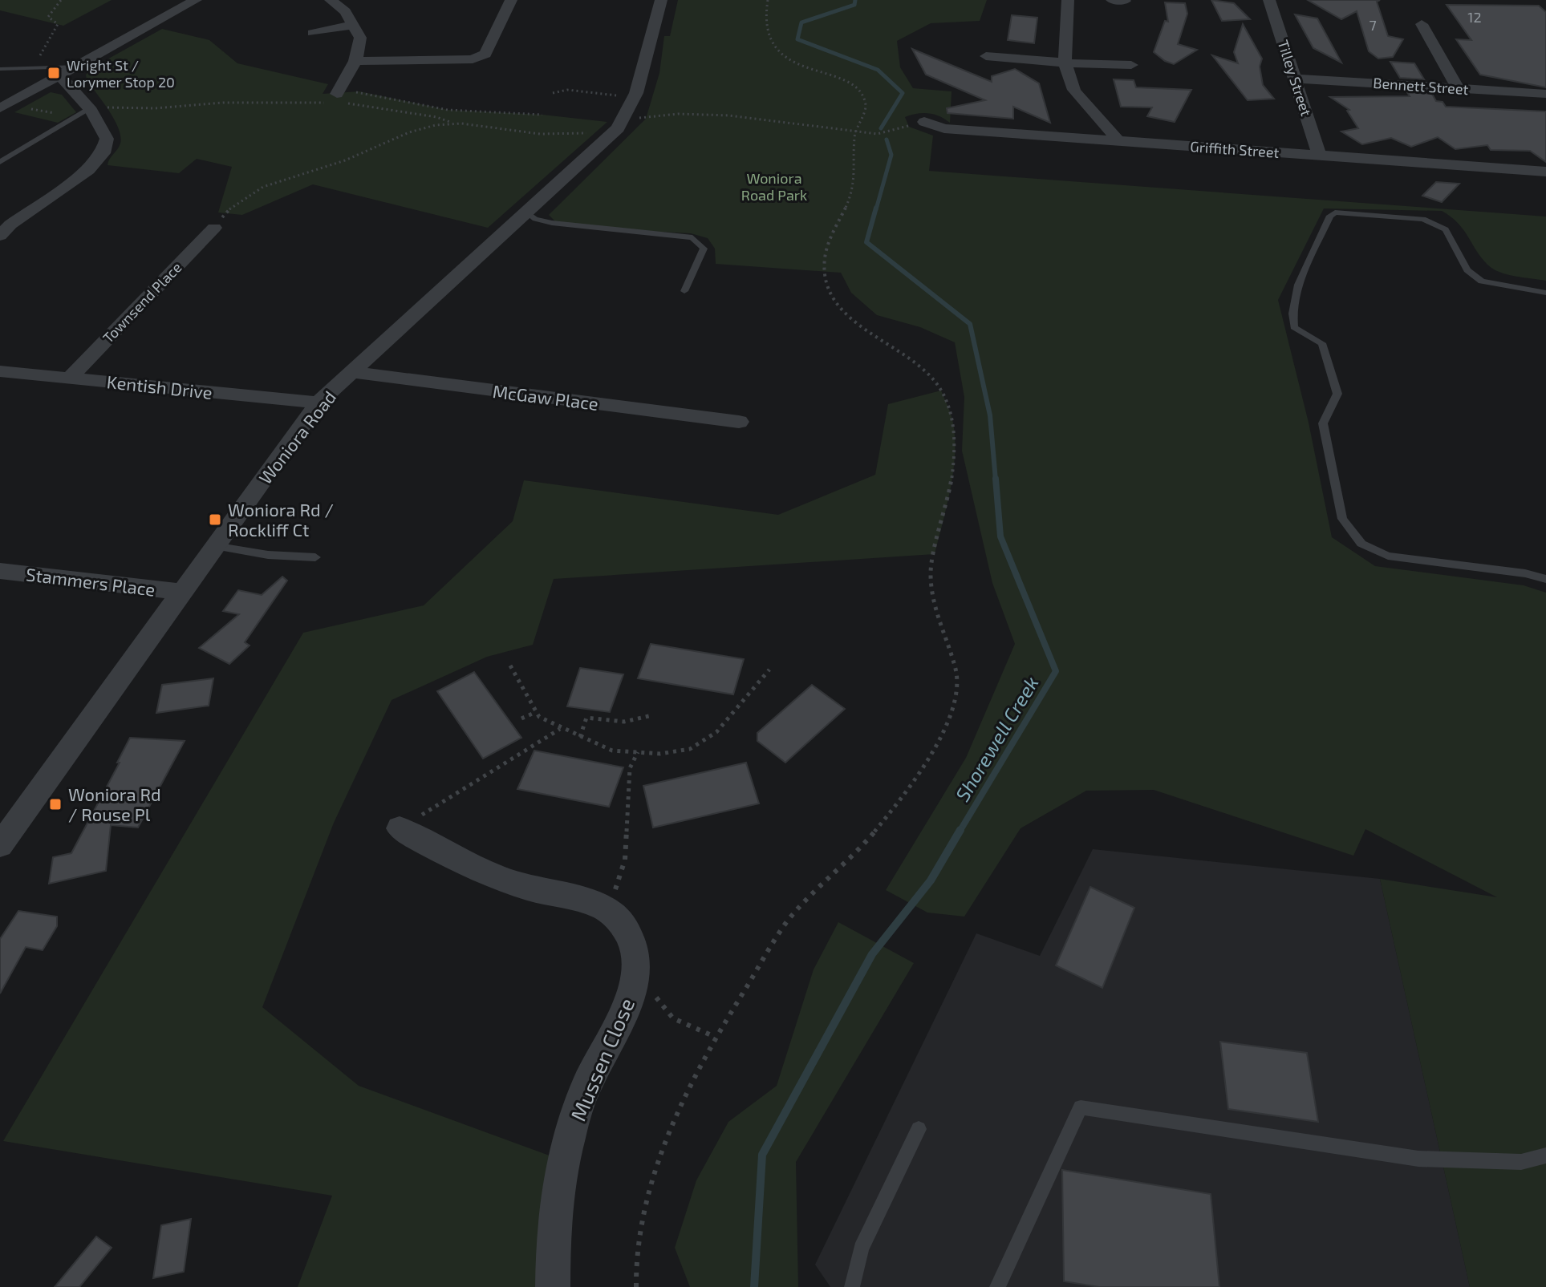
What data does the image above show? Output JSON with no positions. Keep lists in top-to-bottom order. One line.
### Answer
{"streets":{"street":["Tilley Street","Bennett Street","Griffith Street","Townsend Place","Kentish Drive","McGaw Place","Woniora Road","Stammers Place","Mussen Close"]},"crossings":[["Tilley Street","Bennett Street"],["Tilley Street","Griffith Street"],["Townsend Place","Kentish Drive"],["Kentish Drive","Woniora Road"],["McGaw Place","Woniora Road"],["Woniora Road","Stammers Place"]],"water":["Shorewell Creek"],"parks":["Woniora Road Park"],"places":{"transit":["Wright St / Lorymer Stop 20","Woniora Rd / Rockliff Ct","Woniora Rd / Rouse Pl"]},"house_numbers":["12","7"]}
